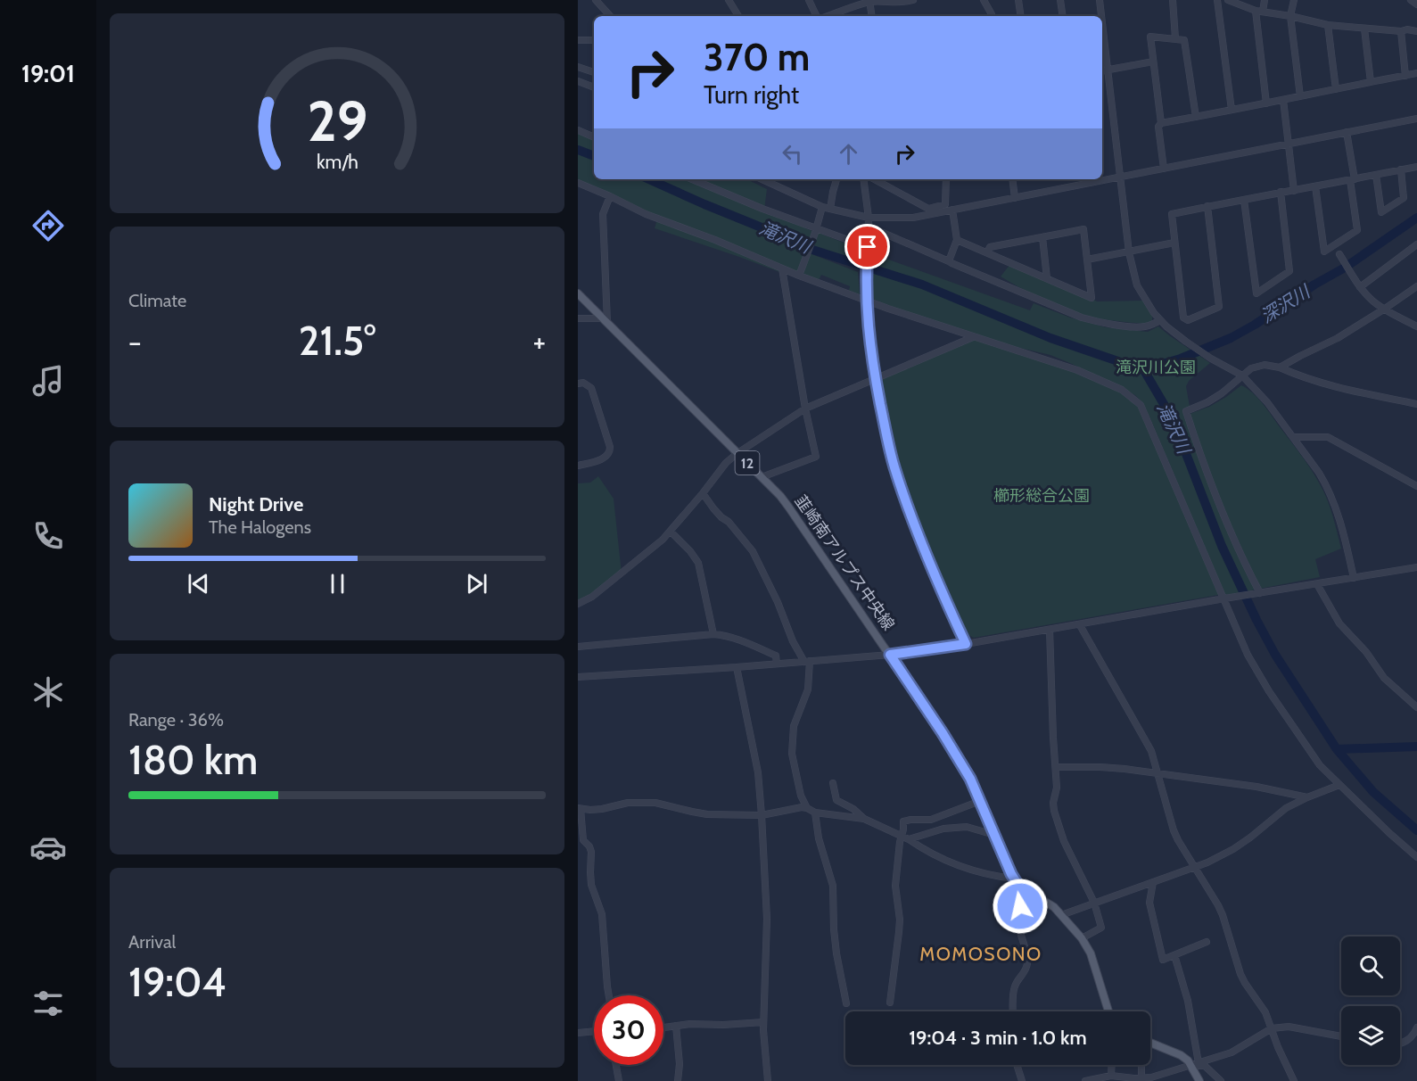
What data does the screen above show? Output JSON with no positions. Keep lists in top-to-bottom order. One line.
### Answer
{"streets":{"main road":["12","韮崎南アルプス中央線"]},"districts":["MOMOSONO"],"water":["滝沢川","深沢川"],"parks":["滝沢川公園","櫛形総合公園"],"page":{"tabs":"19:01","turn":["370 m","Turn right"],"tile":["Climate",["Range · 36%","180 km"],["Arrival","19:04"]],"heat":["−","21.5°","+"],"song":["Night Drive","The Halogens"],"limit":"30","trip":"19:04 · 3 min · 1.0 km","gauge":["29","km/h"]}}
